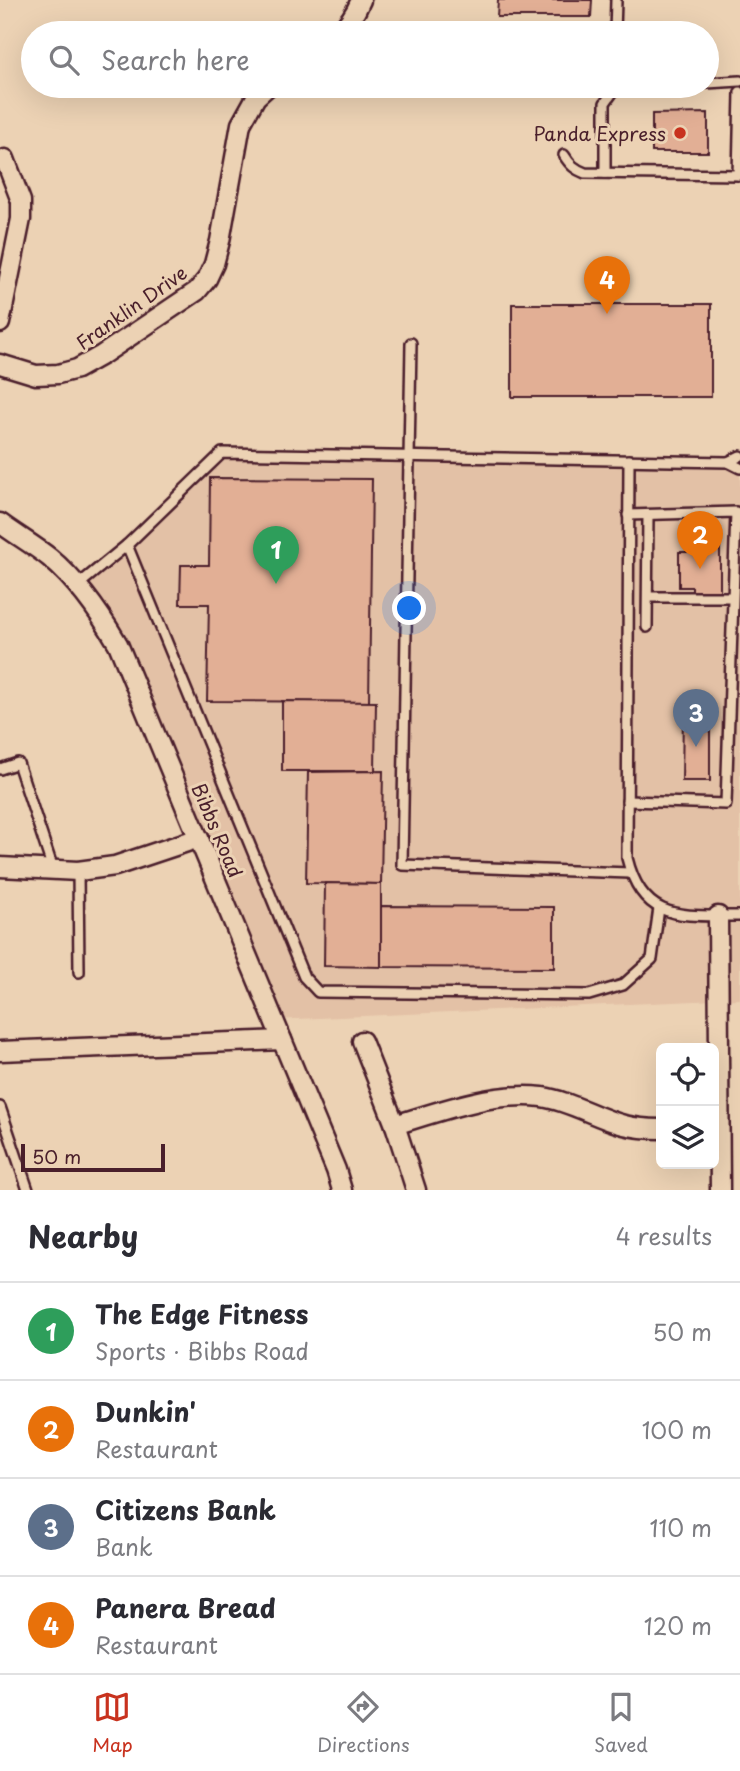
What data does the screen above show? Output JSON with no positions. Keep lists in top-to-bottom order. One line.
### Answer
{"streets":{"street":["Franklin Drive","Bibbs Road"]},"places":["Panda Express"],"scale_bar":"50 m","page":{"search":"Search here","pins":["4","2","1","3"],"scale":"50 m","heading":["Nearby","4 results"],"list":[{"mark":"1","name":"The Edge Fitness","note":"Sports · Bibbs Road","value":"50 m"},{"mark":"2","name":"Dunkin'","note":"Restaurant","value":"100 m"},{"mark":"3","name":"Citizens Bank","note":"Bank","value":"110 m"},{"mark":"4","name":"Panera Bread","note":"Restaurant","value":"120 m"}],"nav":["Map","Directions","Saved"]}}
